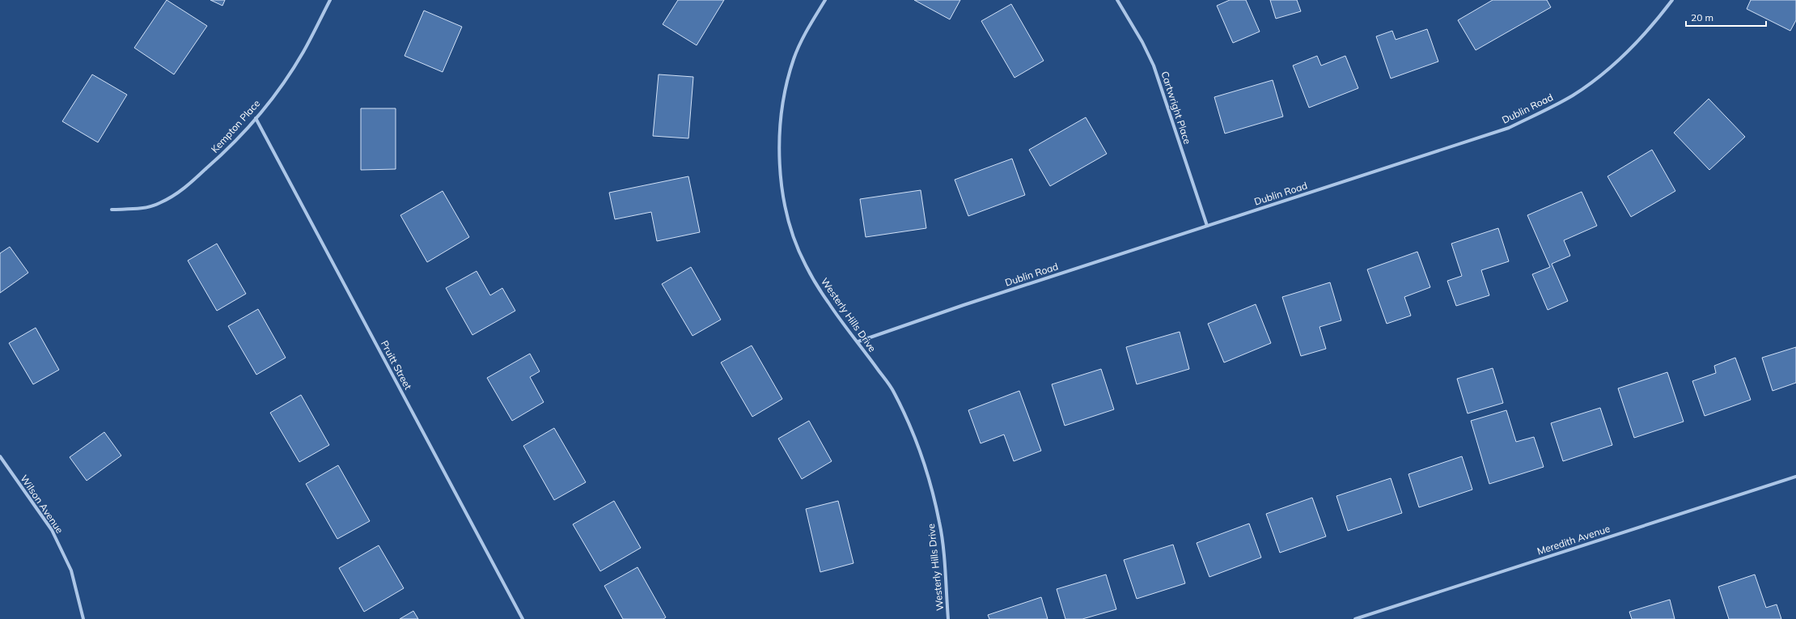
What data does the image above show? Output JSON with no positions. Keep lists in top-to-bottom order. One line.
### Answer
{"streets":{"street":["Cartwright Place","Dublin Road","Kempton Place","Westerly Hills Drive","Pruitt Street","Wilson Avenue","Meredith Avenue"]},"crossings":[["Cartwright Place","Dublin Road"],["Dublin Road","Westerly Hills Drive"],["Kempton Place","Pruitt Street"]],"scale_bar":"20 m"}
